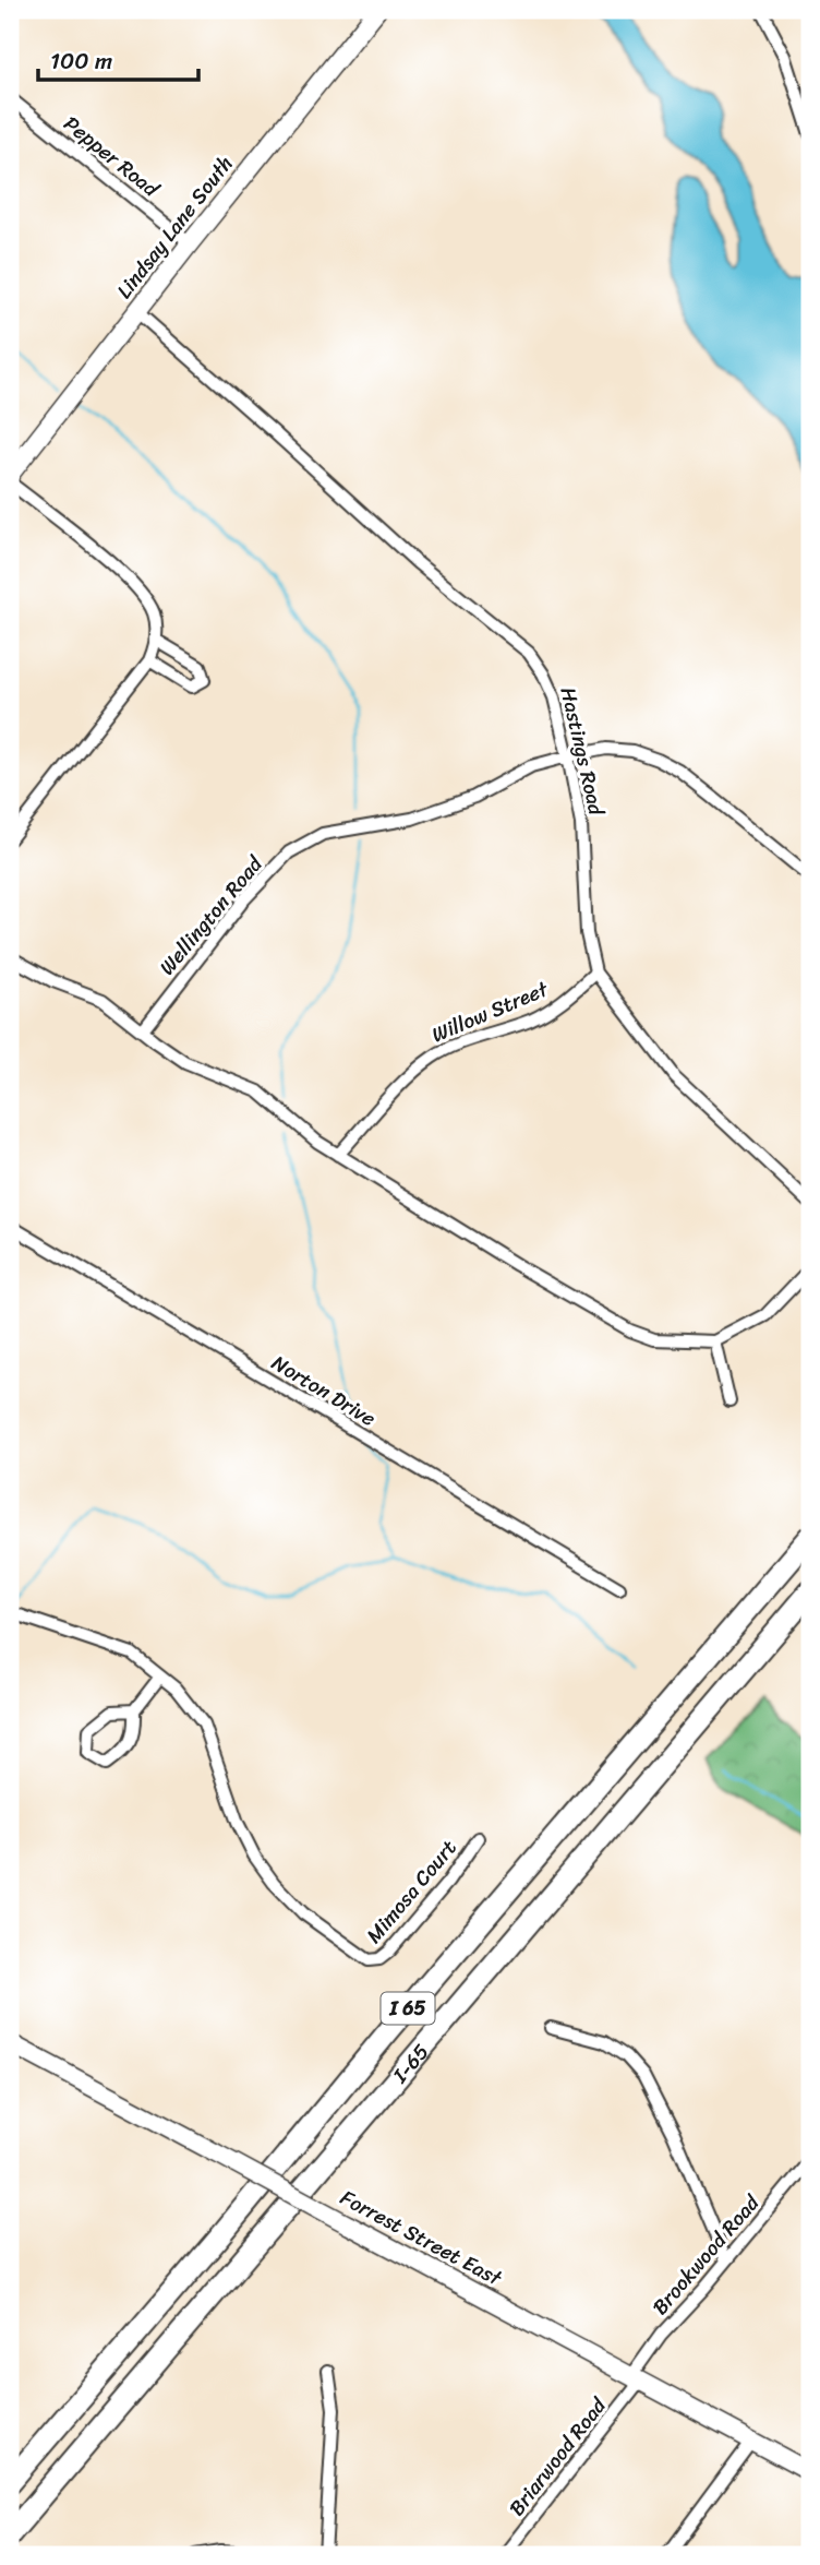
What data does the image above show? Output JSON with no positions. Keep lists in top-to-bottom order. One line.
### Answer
{"streets":{"highway":["I 65","I-65"],"street":["Pepper Road","Lindsay Lane South","Hastings Road","Wellington Road","Willow Street","Norton Drive","Mimosa Court","Forrest Street East","Brookwood Road","Briarwood Road"]},"crossings":[["Pepper Road","Lindsay Lane South"],["Lindsay Lane South","Hastings Road"],["Hastings Road","Wellington Road"],["Hastings Road","Willow Street"],["Forrest Street East","Brookwood Road"],["Forrest Street East","Briarwood Road"],["Brookwood Road","Briarwood Road"]],"scale_bar":"100 m"}
